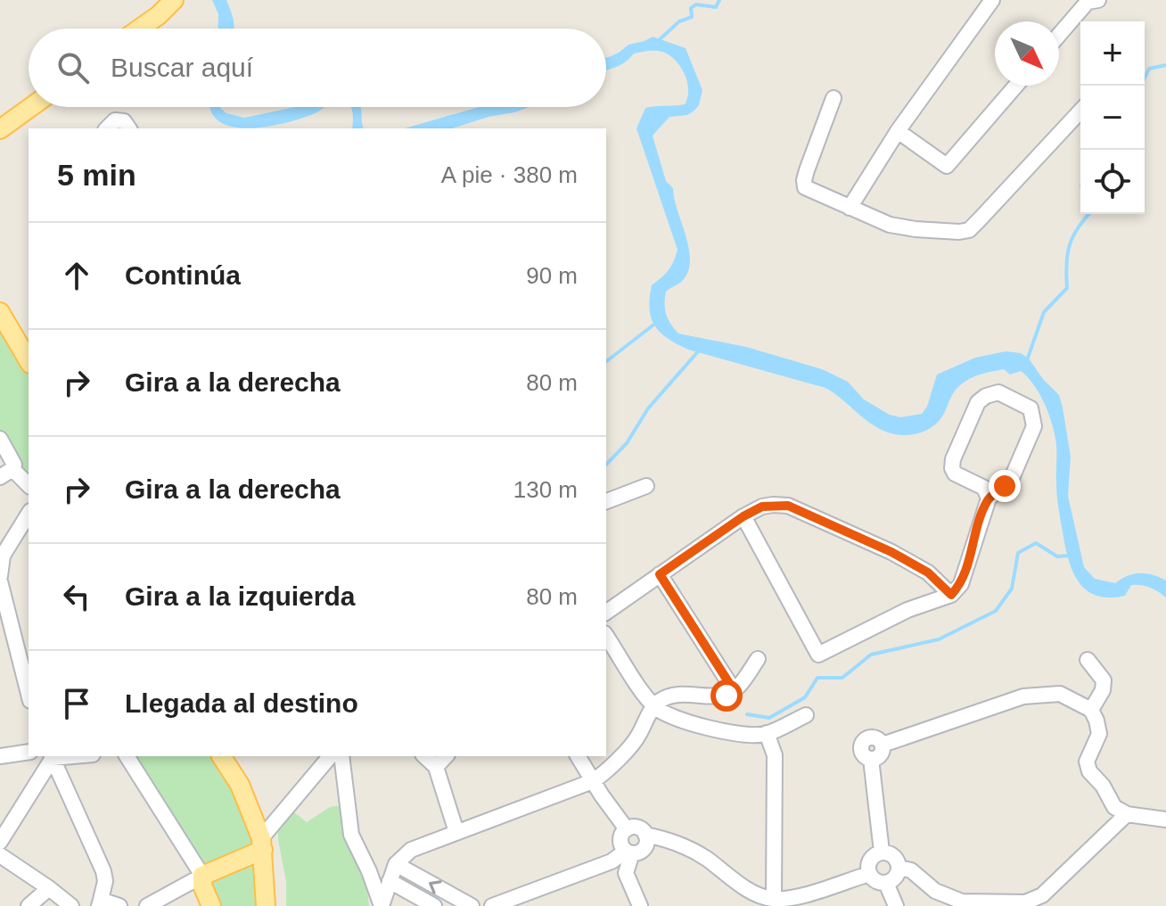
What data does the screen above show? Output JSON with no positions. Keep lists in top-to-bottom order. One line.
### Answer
{"north":"bottom right","page":{"map_buttons":["+","−"],"search":"Buscar aquí","heading":["5 min","A pie · 380 m"],"list":[["Continúa","90 m"],["Gira a la derecha","80 m"],["Gira a la derecha","130 m"],["Gira a la izquierda","80 m"],"Llegada al destino"]}}
